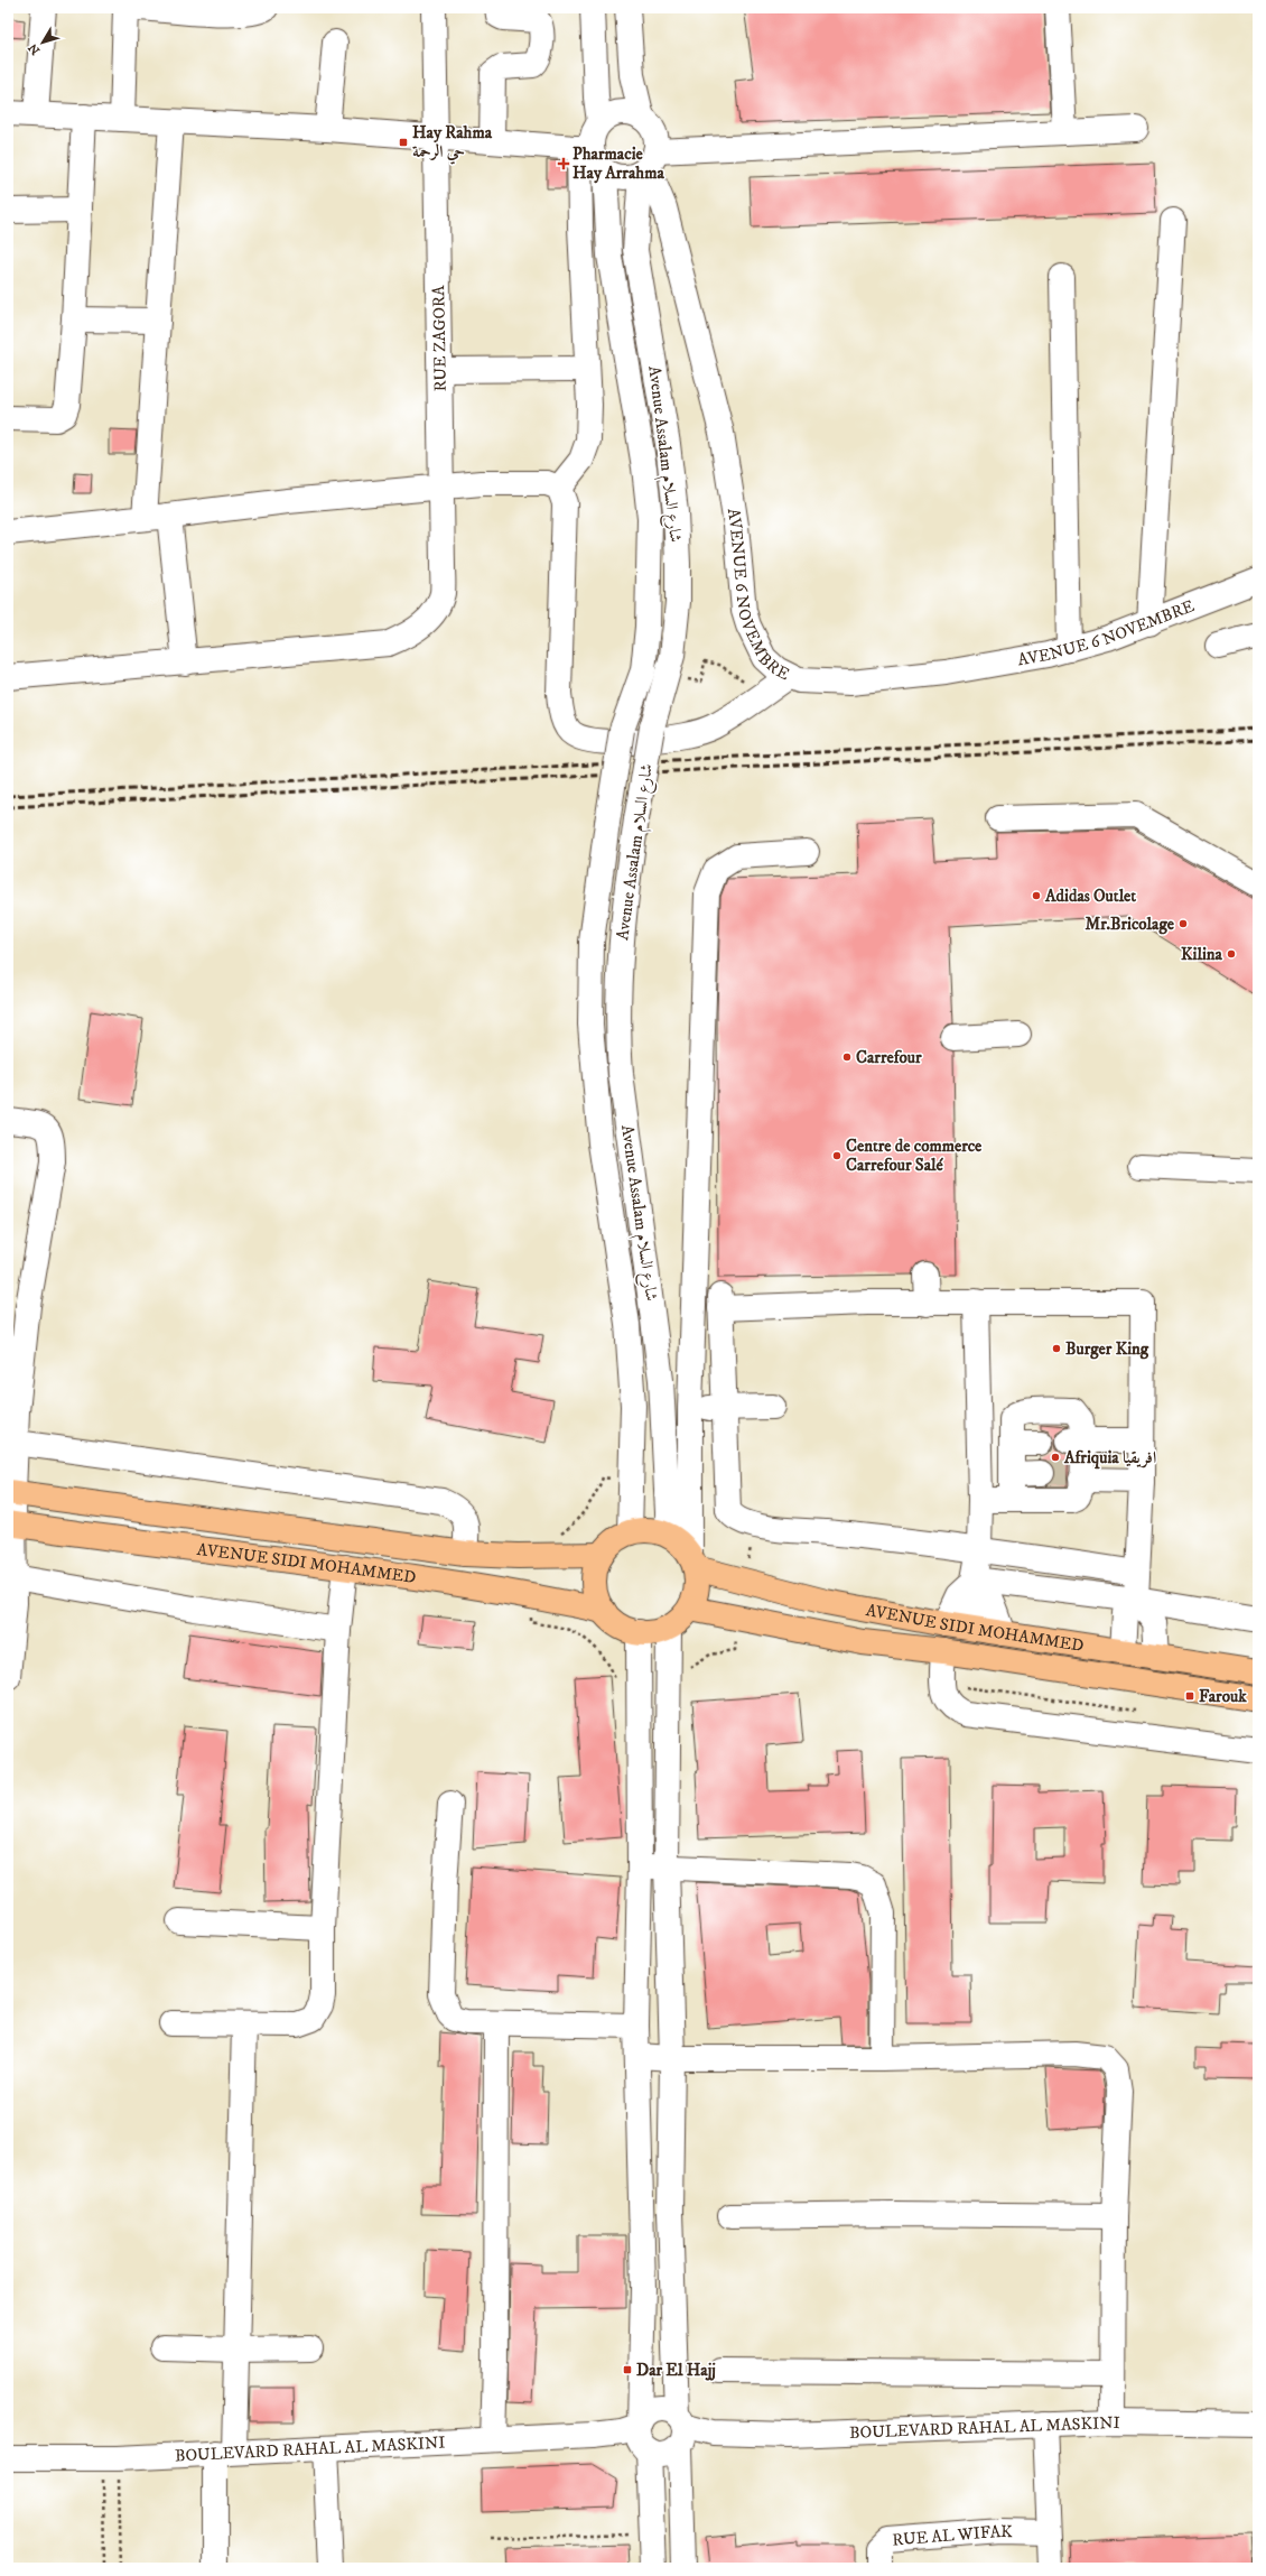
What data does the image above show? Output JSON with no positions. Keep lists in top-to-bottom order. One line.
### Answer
{"streets":{"main road":["AVENUE SIDI MOHAMMED"],"street":["RUE ZAGORA","Avenue Assalam شارع السلام","AVENUE 6 NOVEMBRE","BOULEVARD RAHAL AL MASKINI","RUE AL WIFAK"]},"crossings":[["Avenue Assalam شارع السلام","AVENUE 6 NOVEMBRE"],["Avenue Assalam شارع السلام","AVENUE SIDI MOHAMMED"]],"places":{"transit":["Hay Rahma حي الرحمة","Farouk","Dar El Hajj"],"health":["Pharmacie Hay Arrahma"],"other":["Adidas Outlet","Mr.Bricolage","Kilina","Carrefour","Centre de commerce Carrefour Salé","Burger King","Afriquia افريقيا"]},"north":"bottom left"}
